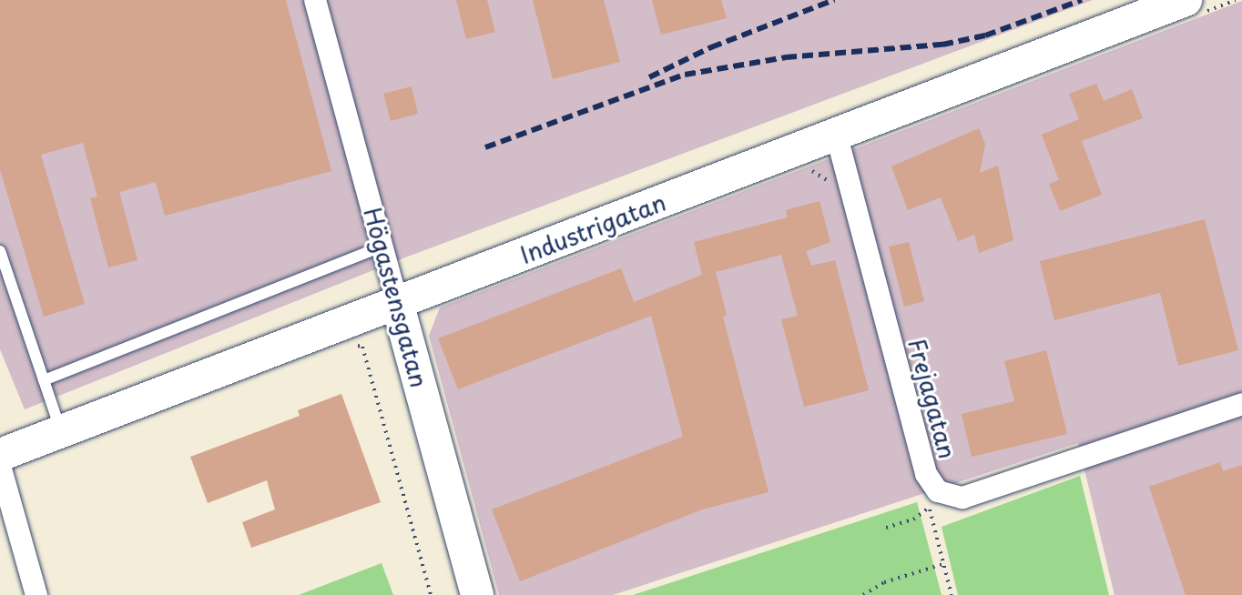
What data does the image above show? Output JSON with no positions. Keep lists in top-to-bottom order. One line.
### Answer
{"streets":{"street":["Industrigatan","Högastensgatan","Frejagatan"]},"crossings":[["Industrigatan","Högastensgatan"],["Industrigatan","Frejagatan"]]}
